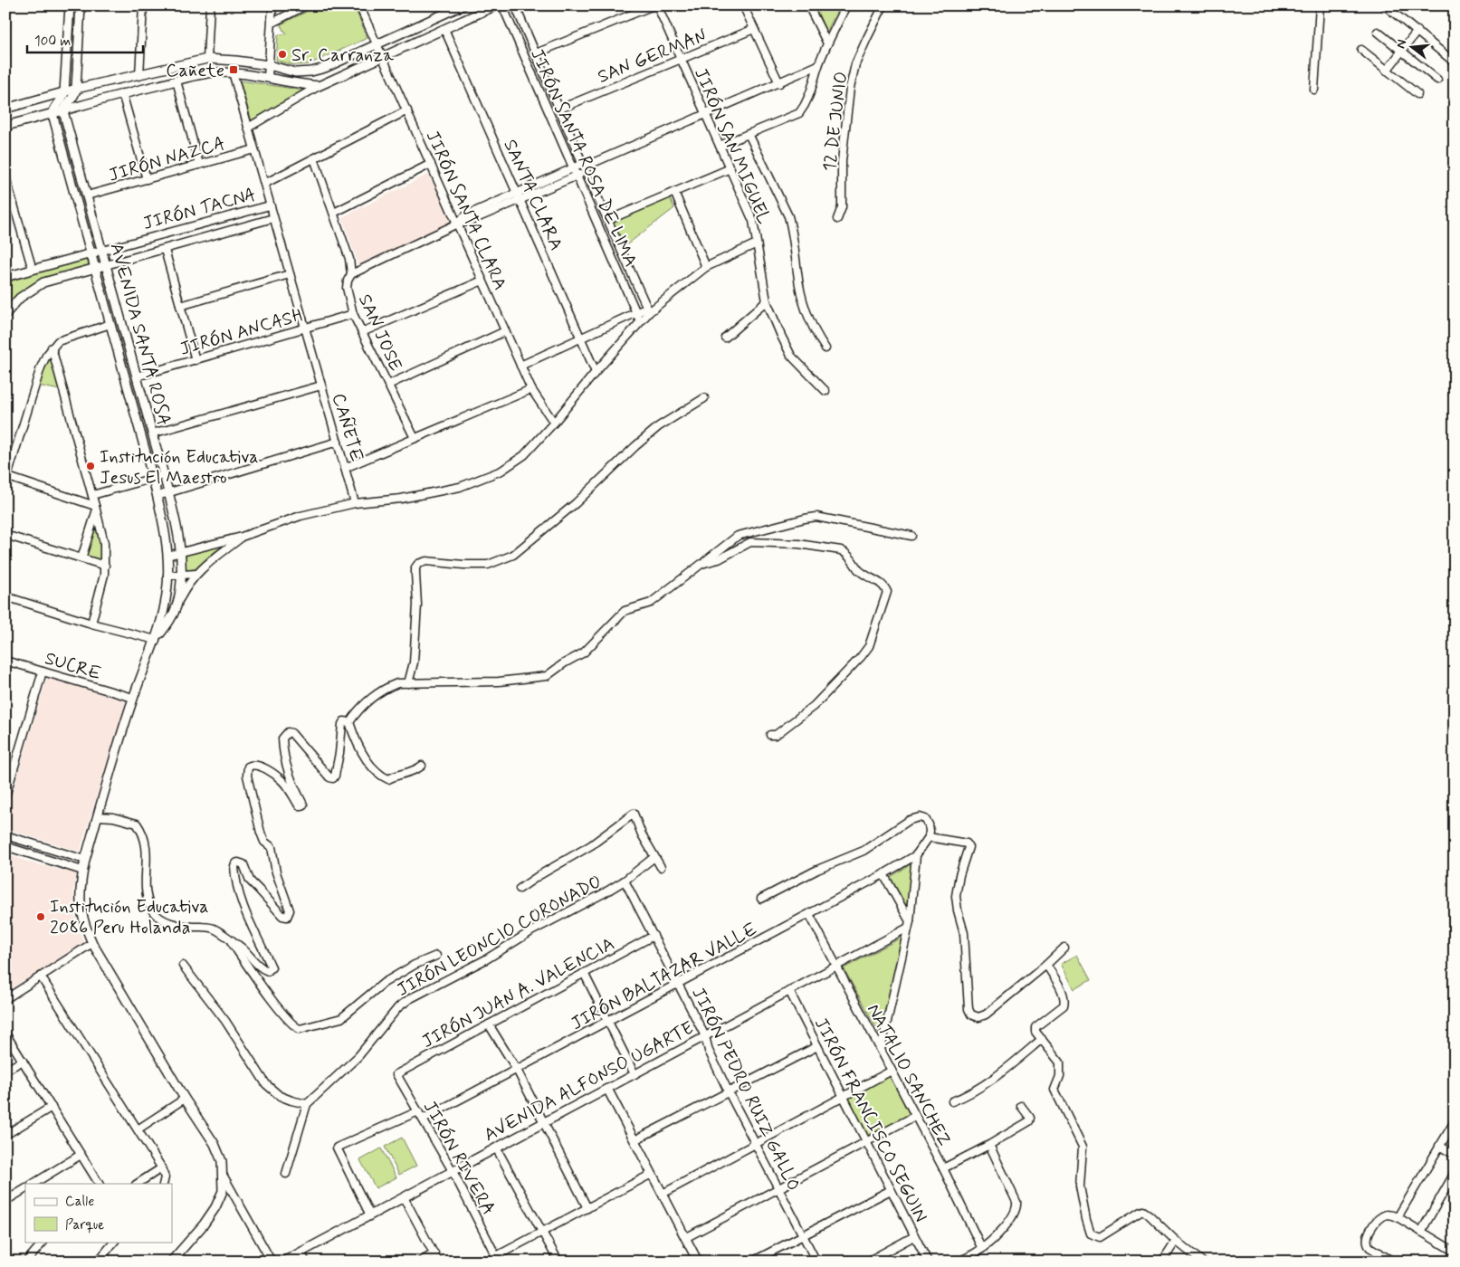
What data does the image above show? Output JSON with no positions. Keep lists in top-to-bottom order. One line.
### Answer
{"streets":{"street":["SAN GERMAN","12 DE JUNIO","JIRÓN SAN MIGUEL","JIRÓN SANTA ROSA DE LIMA","JIRÓN NAZCA","SANTA CLARA","JIRÓN TACNA","JIRÓN SANTA CLARA","JIRÓN ANCASH","SAN JOSE","AVENIDA SANTA ROSA","CAÑETE","SUCRE","JIRÓN LEONCIO CORONADO","JIRÓN BALTAZAR VALLE","JIRÓN JUAN A. VALENCIA","NATALIO SANCHEZ","AVENIDA ALFONSO UGARTE","JIRÓN PEDRO RUIZ GALLO","JIRÓN FRANCISCO SEGUIN","JIRÓN RIVERA"]},"crossings":[["SAN GERMAN","JIRÓN SAN MIGUEL"],["SAN GERMAN","JIRÓN SANTA ROSA DE LIMA"],["JIRÓN NAZCA","AVENIDA SANTA ROSA"],["JIRÓN NAZCA","CAÑETE"],["JIRÓN TACNA","AVENIDA SANTA ROSA"],["JIRÓN TACNA","CAÑETE"],["JIRÓN ANCASH","SAN JOSE"],["JIRÓN ANCASH","AVENIDA SANTA ROSA"],["JIRÓN ANCASH","CAÑETE"],["JIRÓN LEONCIO CORONADO","JIRÓN PEDRO RUIZ GALLO"],["JIRÓN BALTAZAR VALLE","NATALIO SANCHEZ"],["JIRÓN BALTAZAR VALLE","JIRÓN PEDRO RUIZ GALLO"],["JIRÓN BALTAZAR VALLE","JIRÓN RIVERA"],["JIRÓN JUAN A. VALENCIA","JIRÓN PEDRO RUIZ GALLO"],["JIRÓN JUAN A. VALENCIA","JIRÓN RIVERA"],["NATALIO SANCHEZ","AVENIDA ALFONSO UGARTE"],["AVENIDA ALFONSO UGARTE","JIRÓN PEDRO RUIZ GALLO"],["AVENIDA ALFONSO UGARTE","JIRÓN FRANCISCO SEGUIN"],["AVENIDA ALFONSO UGARTE","JIRÓN RIVERA"]],"places":{"other":["Sr. Carranza","Institución Educativa Jesus El Maestro","Institución Educativa 2086 Peru Holanda"],"transit":["Cañete"]},"legend":["Calle","Parque"],"scale_bar":"100 m","north":"left"}
